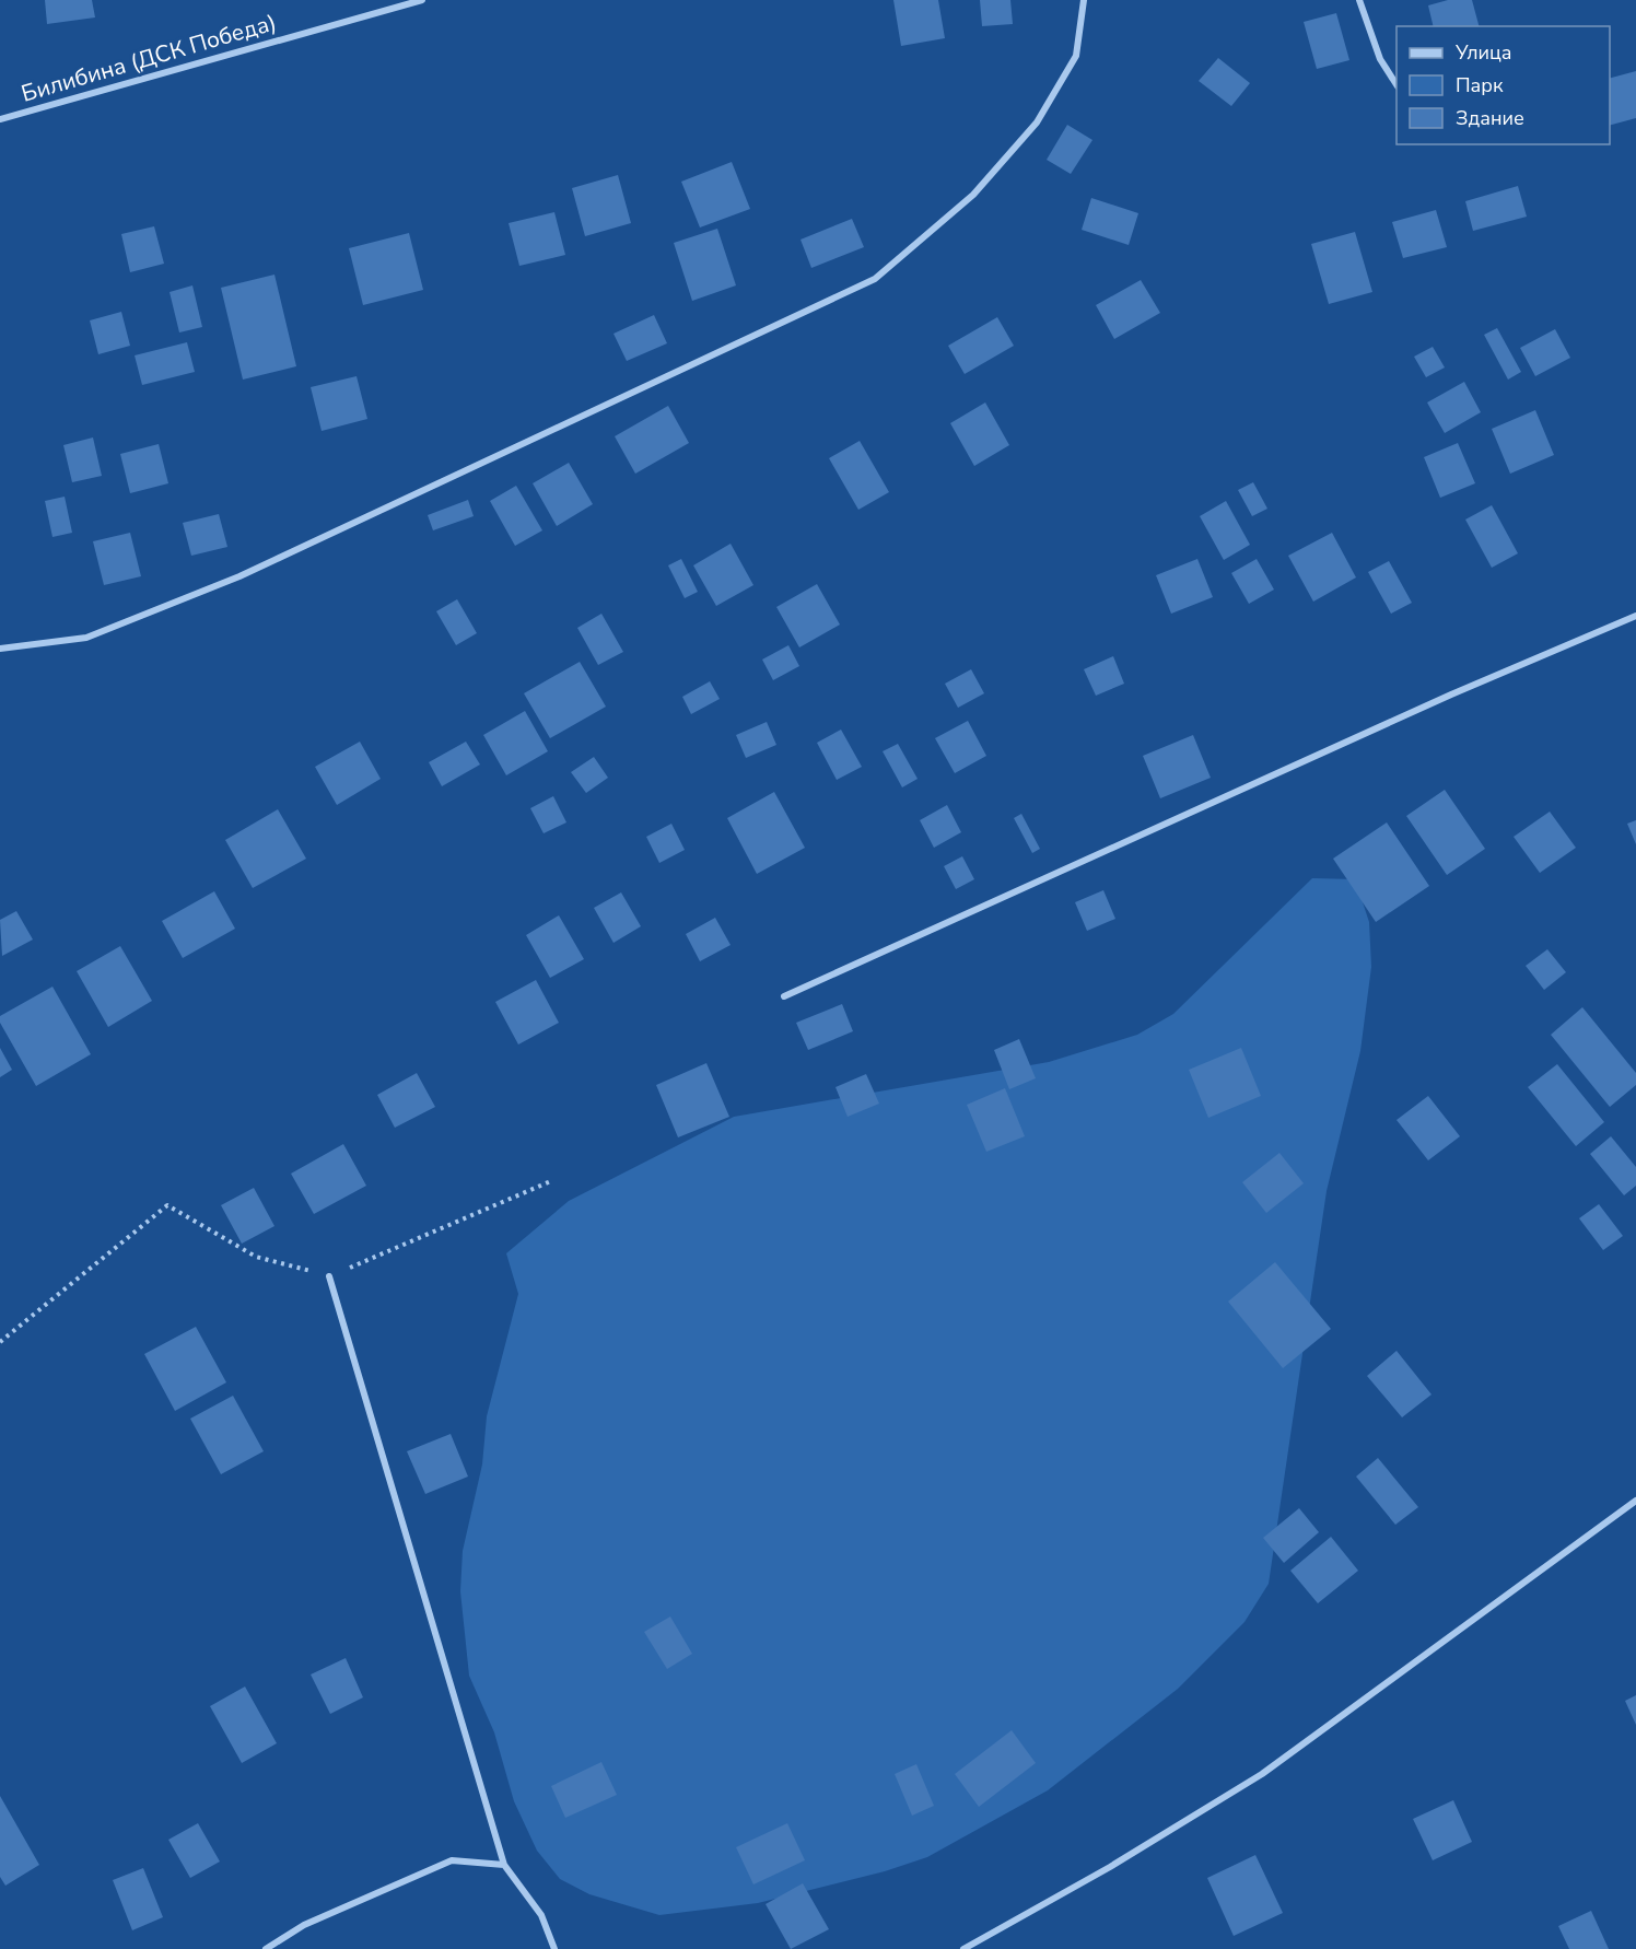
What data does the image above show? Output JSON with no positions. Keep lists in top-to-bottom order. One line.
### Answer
{"streets":{"street":["Билибина (ДСК Победа)"]},"legend":["Улица","Парк","Здание"]}
